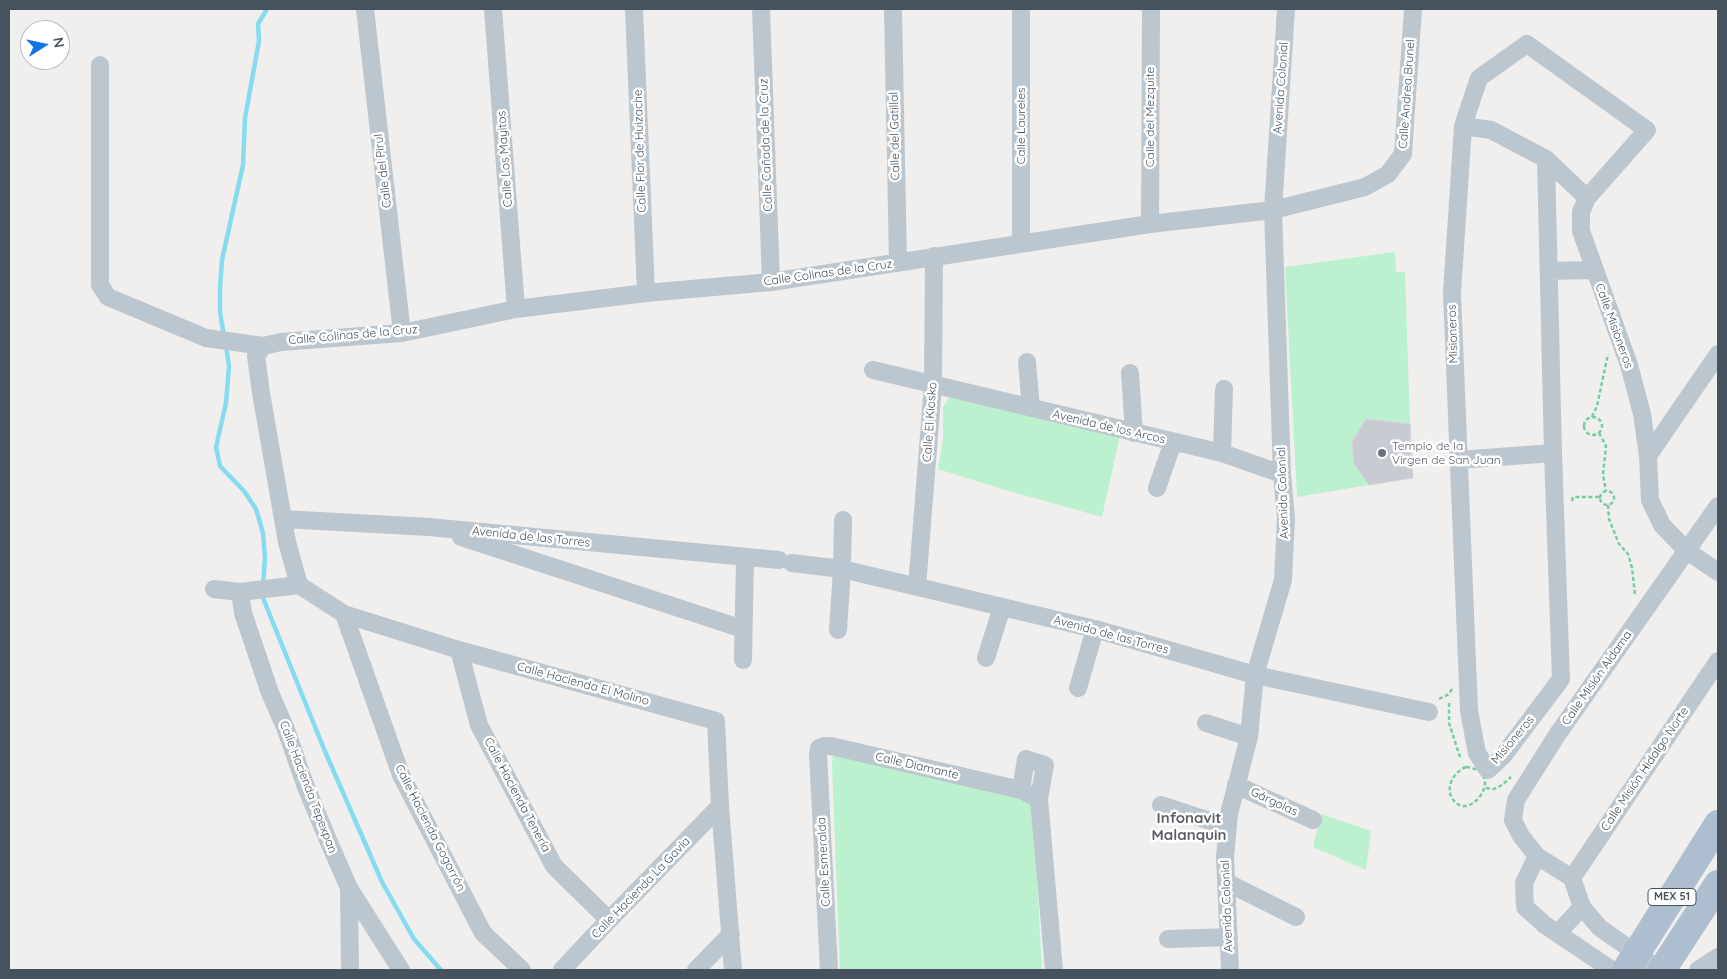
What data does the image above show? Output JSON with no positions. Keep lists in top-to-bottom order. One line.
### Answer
{"streets":{"main road":["MEX 51"],"street":["Avenida Colonial","Calle Andrea Brunel","Calle del Mezquite","Calle Laureles","Calle del Gatillal","Calle Cañada de la Cruz","Calle Flor de Huizache","Calle Los Mayitos","Calle del Pirul","Calle Colinas de la Cruz","Calle Misioneros","Misioneros","Calle El Kiosko","Avenida de los Arcos","Avenida de las Torres","Calle Misión Aldama","Calle Hacienda El Molino","Calle Diamante","Calle Misión Hidalgo Norte","Calle Hacienda Tepexpan","Calle Hacienda Tenería","Gárgolas","Calle Hacienda Gogorrón","Calle Esmeralda","Calle Hacienda La Gavia"]},"crossings":[["Avenida Colonial","Calle Colinas de la Cruz"],["Avenida Colonial","Avenida de los Arcos"],["Avenida Colonial","Avenida de las Torres"],["Avenida Colonial","Gárgolas"],["Calle Andrea Brunel","Calle Colinas de la Cruz"],["Calle del Mezquite","Calle Colinas de la Cruz"],["Calle Laureles","Calle Colinas de la Cruz"],["Calle del Gatillal","Calle Colinas de la Cruz"],["Calle Cañada de la Cruz","Calle Colinas de la Cruz"],["Calle Flor de Huizache","Calle Colinas de la Cruz"],["Calle Los Mayitos","Calle Colinas de la Cruz"],["Calle del Pirul","Calle Colinas de la Cruz"],["Calle Colinas de la Cruz","Calle El Kiosko"],["Calle Misioneros","Misioneros"],["Calle Misioneros","Calle Misión Aldama"],["Calle El Kiosko","Avenida de los Arcos"],["Calle El Kiosko","Avenida de las Torres"],["Calle Misión Aldama","Calle Misión Hidalgo Norte"],["Calle Hacienda El Molino","Calle Hacienda Tenería"],["Calle Hacienda El Molino","Calle Hacienda Gogorrón"],["Calle Hacienda El Molino","Calle Hacienda La Gavia"],["Calle Diamante","Calle Esmeralda"],["Calle Hacienda Tenería","Calle Hacienda La Gavia"]],"districts":["Infonavit Malanquin"],"places":["Templo de la Virgen de San Juan"],"north":"right"}
